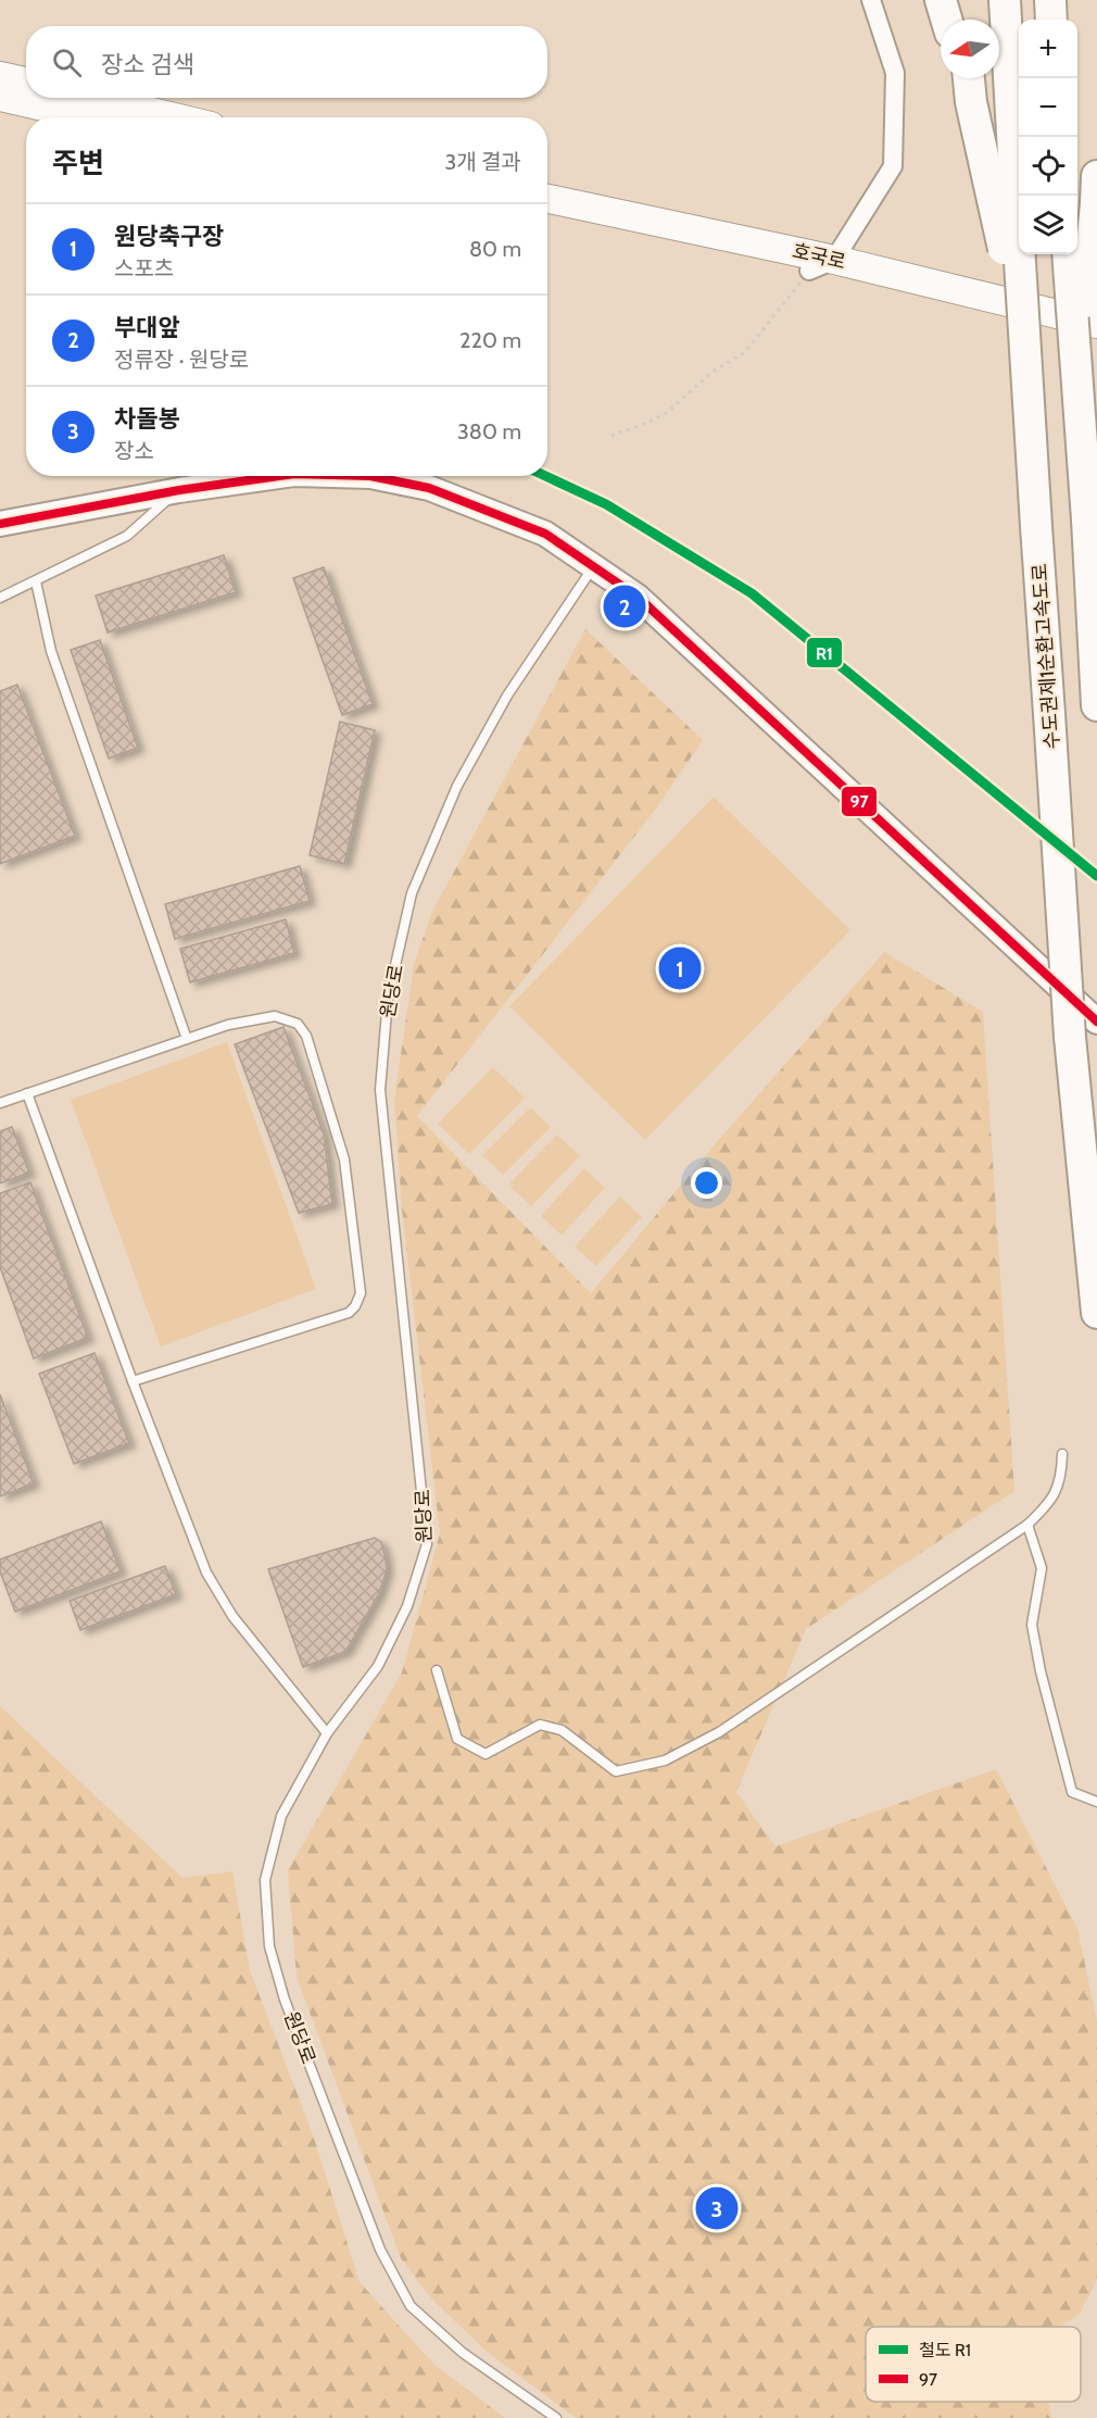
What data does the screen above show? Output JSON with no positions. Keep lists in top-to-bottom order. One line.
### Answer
{"streets":{"highway":["수도권제1순환고속도로"],"main road":["호국로"],"lane":["원당로"]},"lines":["rail line R1","transit line 97"],"legend":["철도 R1","97"],"north":"left","page":{"map_buttons":["+","−"],"search":"장소 검색","heading":["주변","3개 결과"],"list":[{"mark":"1","name":"원당축구장","note":"스포츠","value":"80 m"},{"mark":"2","name":"부대앞","note":"정류장 · 원당로","value":"220 m"},{"mark":"3","name":"차돌봉","note":"장소","value":"380 m"}],"pins":["2","1","3"]}}
